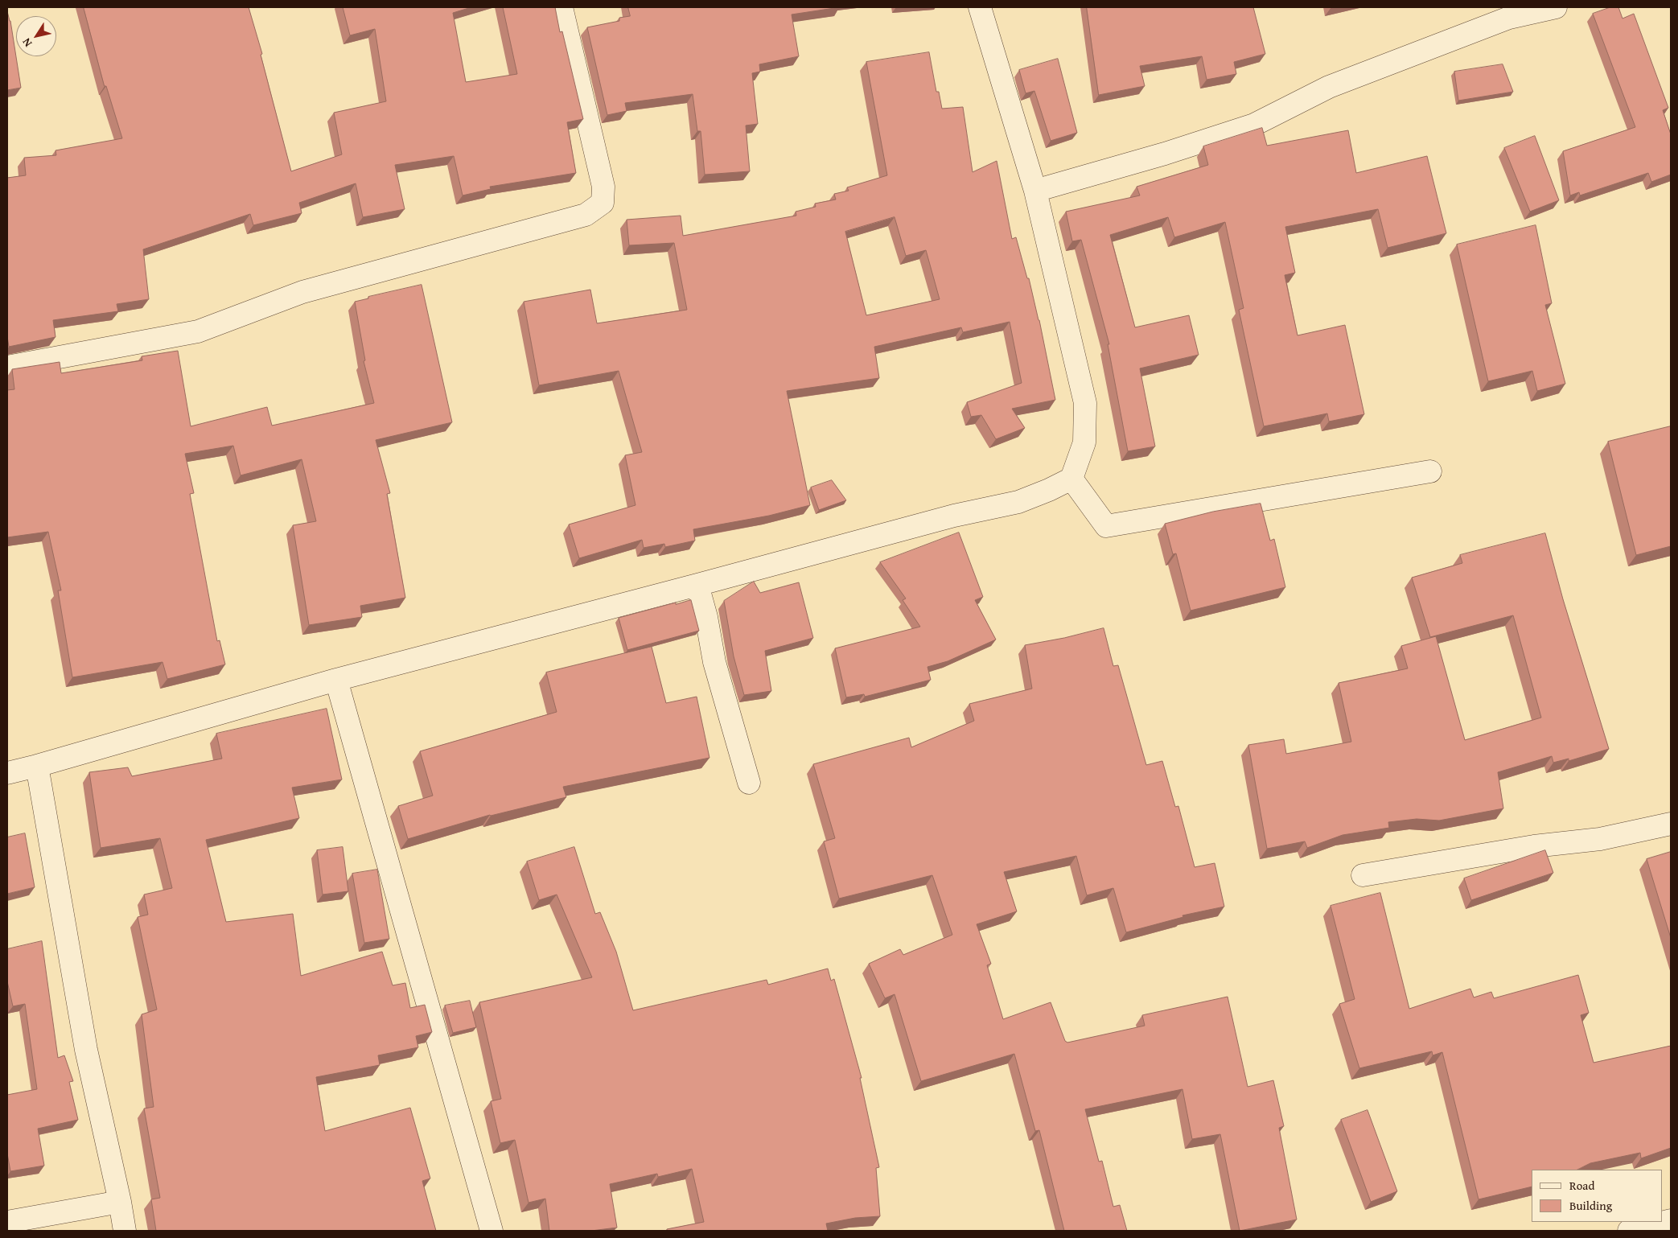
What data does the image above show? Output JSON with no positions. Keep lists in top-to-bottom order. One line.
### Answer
{"legend":["Road","Building"],"north":"bottom left"}
